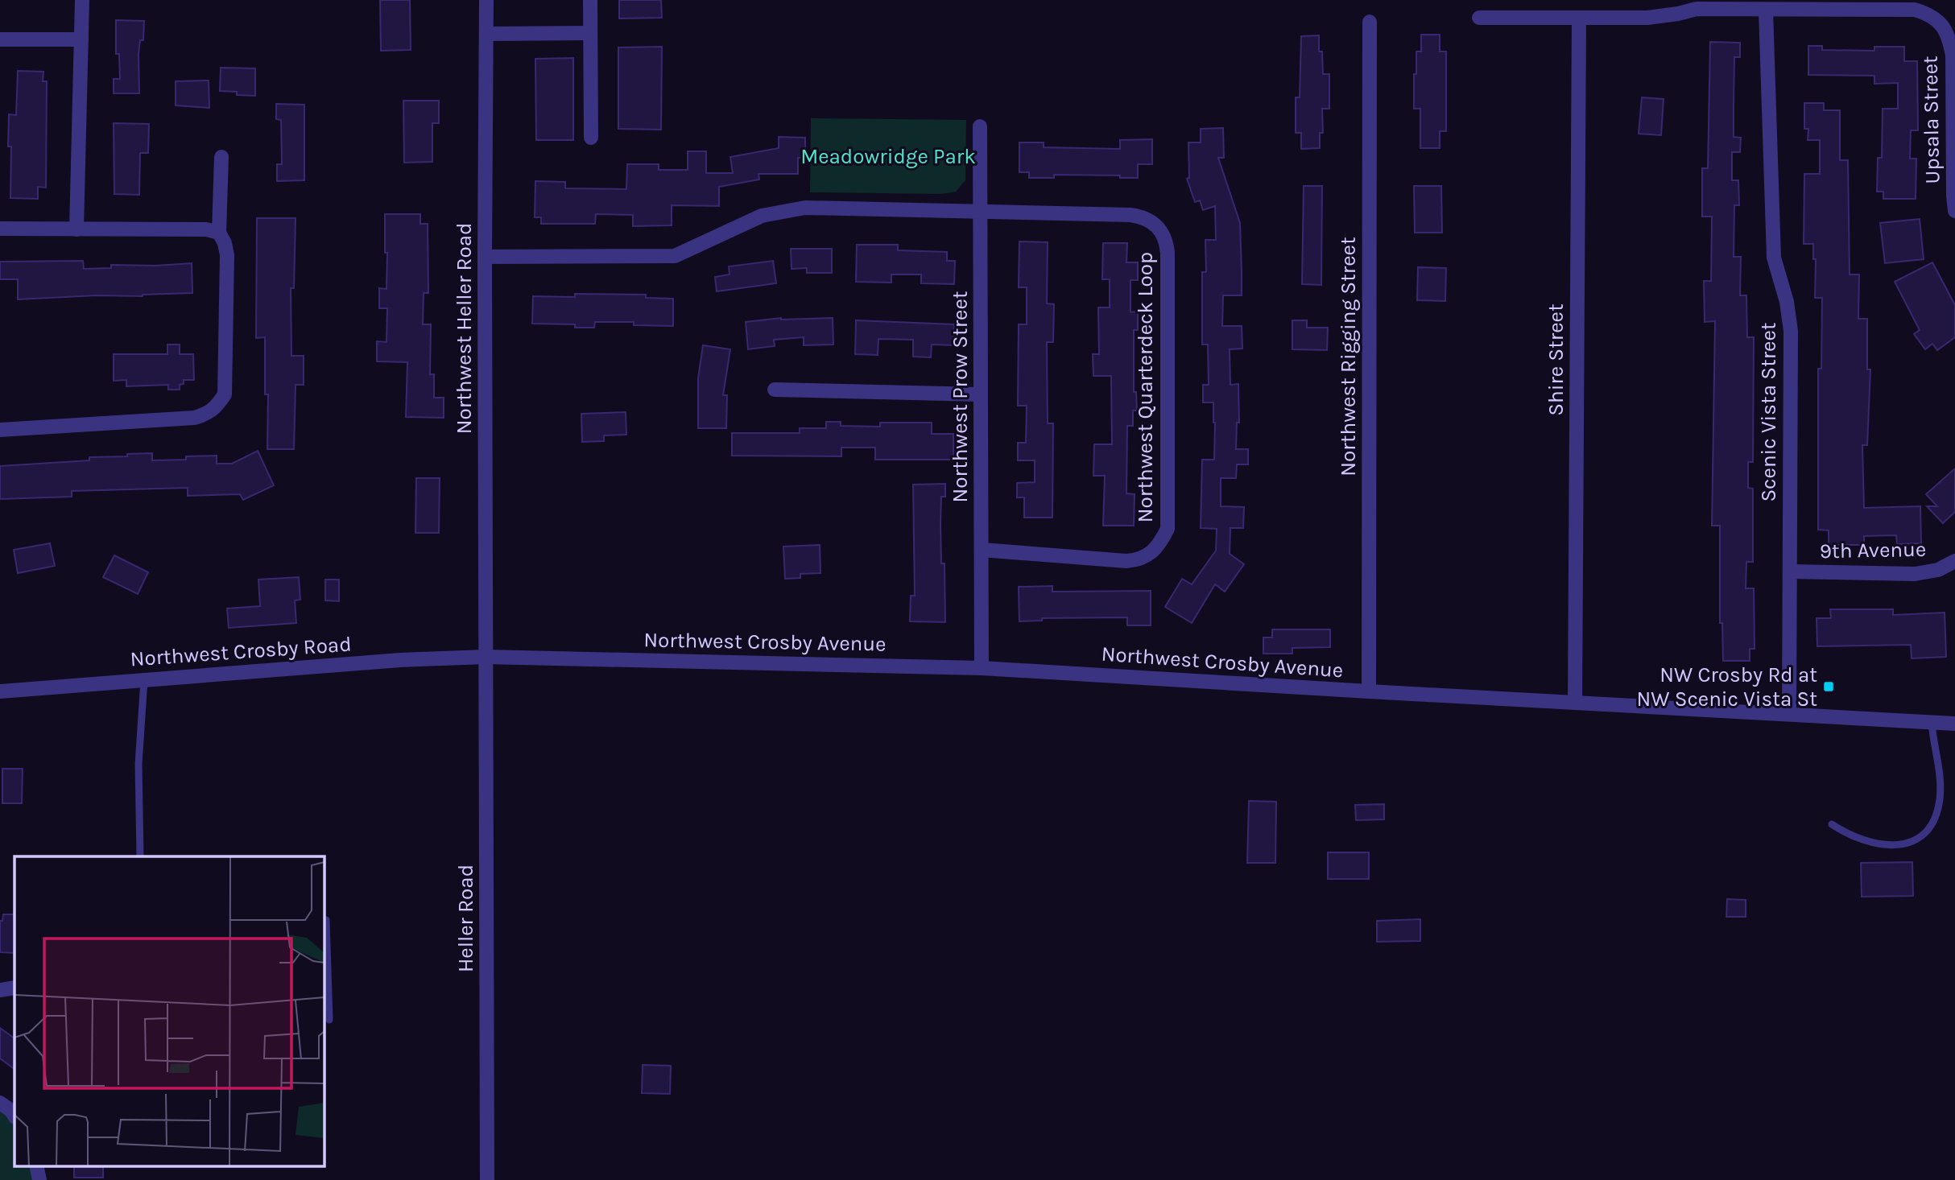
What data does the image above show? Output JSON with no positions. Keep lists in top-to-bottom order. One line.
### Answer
{"streets":{"street":["Upsala Street","Northwest Heller Road","Northwest Rigging Street","Shire Street","Northwest Quarterdeck Loop","Northwest Prow Street","Scenic Vista Street","9th Avenue","Northwest Crosby Avenue","Northwest Crosby Road","Heller Road"]},"crossings":[["Upsala Street","Shire Street"],["Upsala Street","Scenic Vista Street"],["Northwest Heller Road","Northwest Quarterdeck Loop"],["Northwest Heller Road","Northwest Crosby Avenue"],["Northwest Heller Road","Northwest Crosby Road"],["Northwest Heller Road","Heller Road"],["Northwest Rigging Street","Northwest Crosby Avenue"],["Shire Street","Northwest Crosby Avenue"],["Northwest Quarterdeck Loop","Northwest Prow Street"],["Northwest Prow Street","Northwest Crosby Avenue"],["Scenic Vista Street","9th Avenue"],["Scenic Vista Street","Northwest Crosby Avenue"],["Northwest Crosby Avenue","Northwest Crosby Road"],["Northwest Crosby Avenue","Heller Road"],["Northwest Crosby Road","Heller Road"]],"parks":["Meadowridge Park"],"places":{"transit":["NW Crosby Rd at NW Scenic Vista St"]}}
